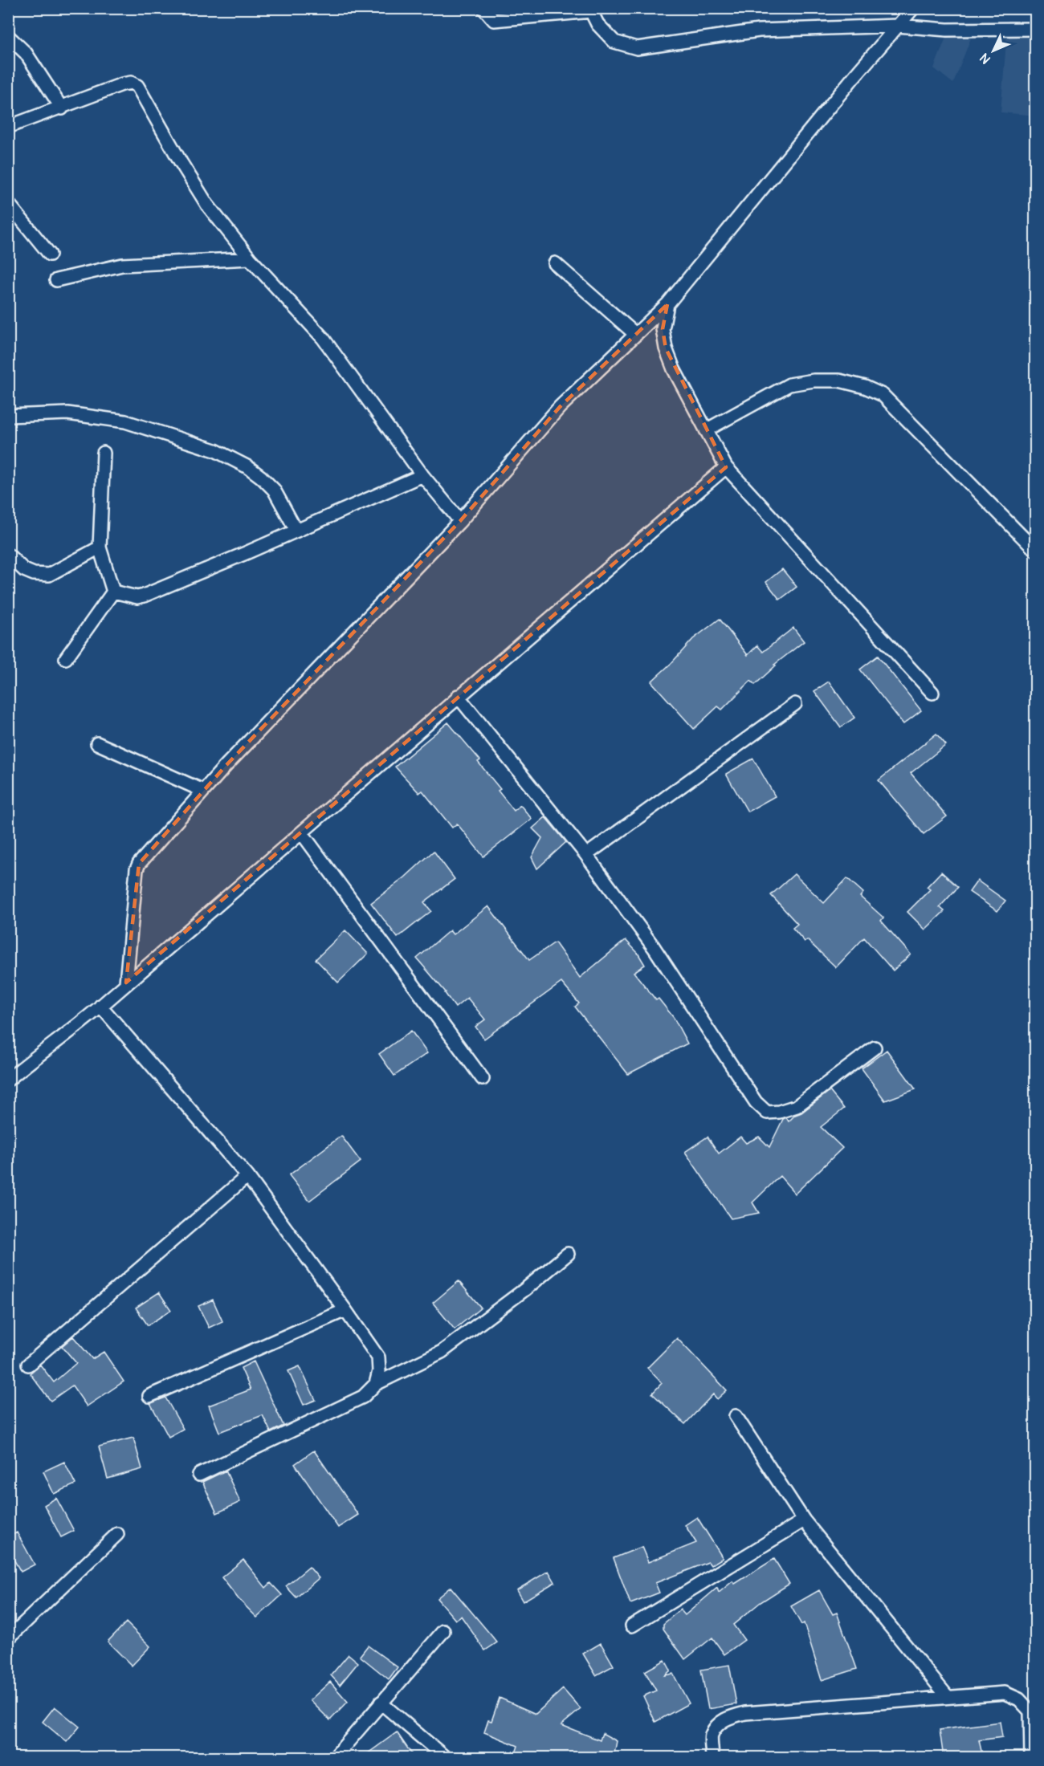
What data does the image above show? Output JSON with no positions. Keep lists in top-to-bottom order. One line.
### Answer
{"north":"bottom left"}
